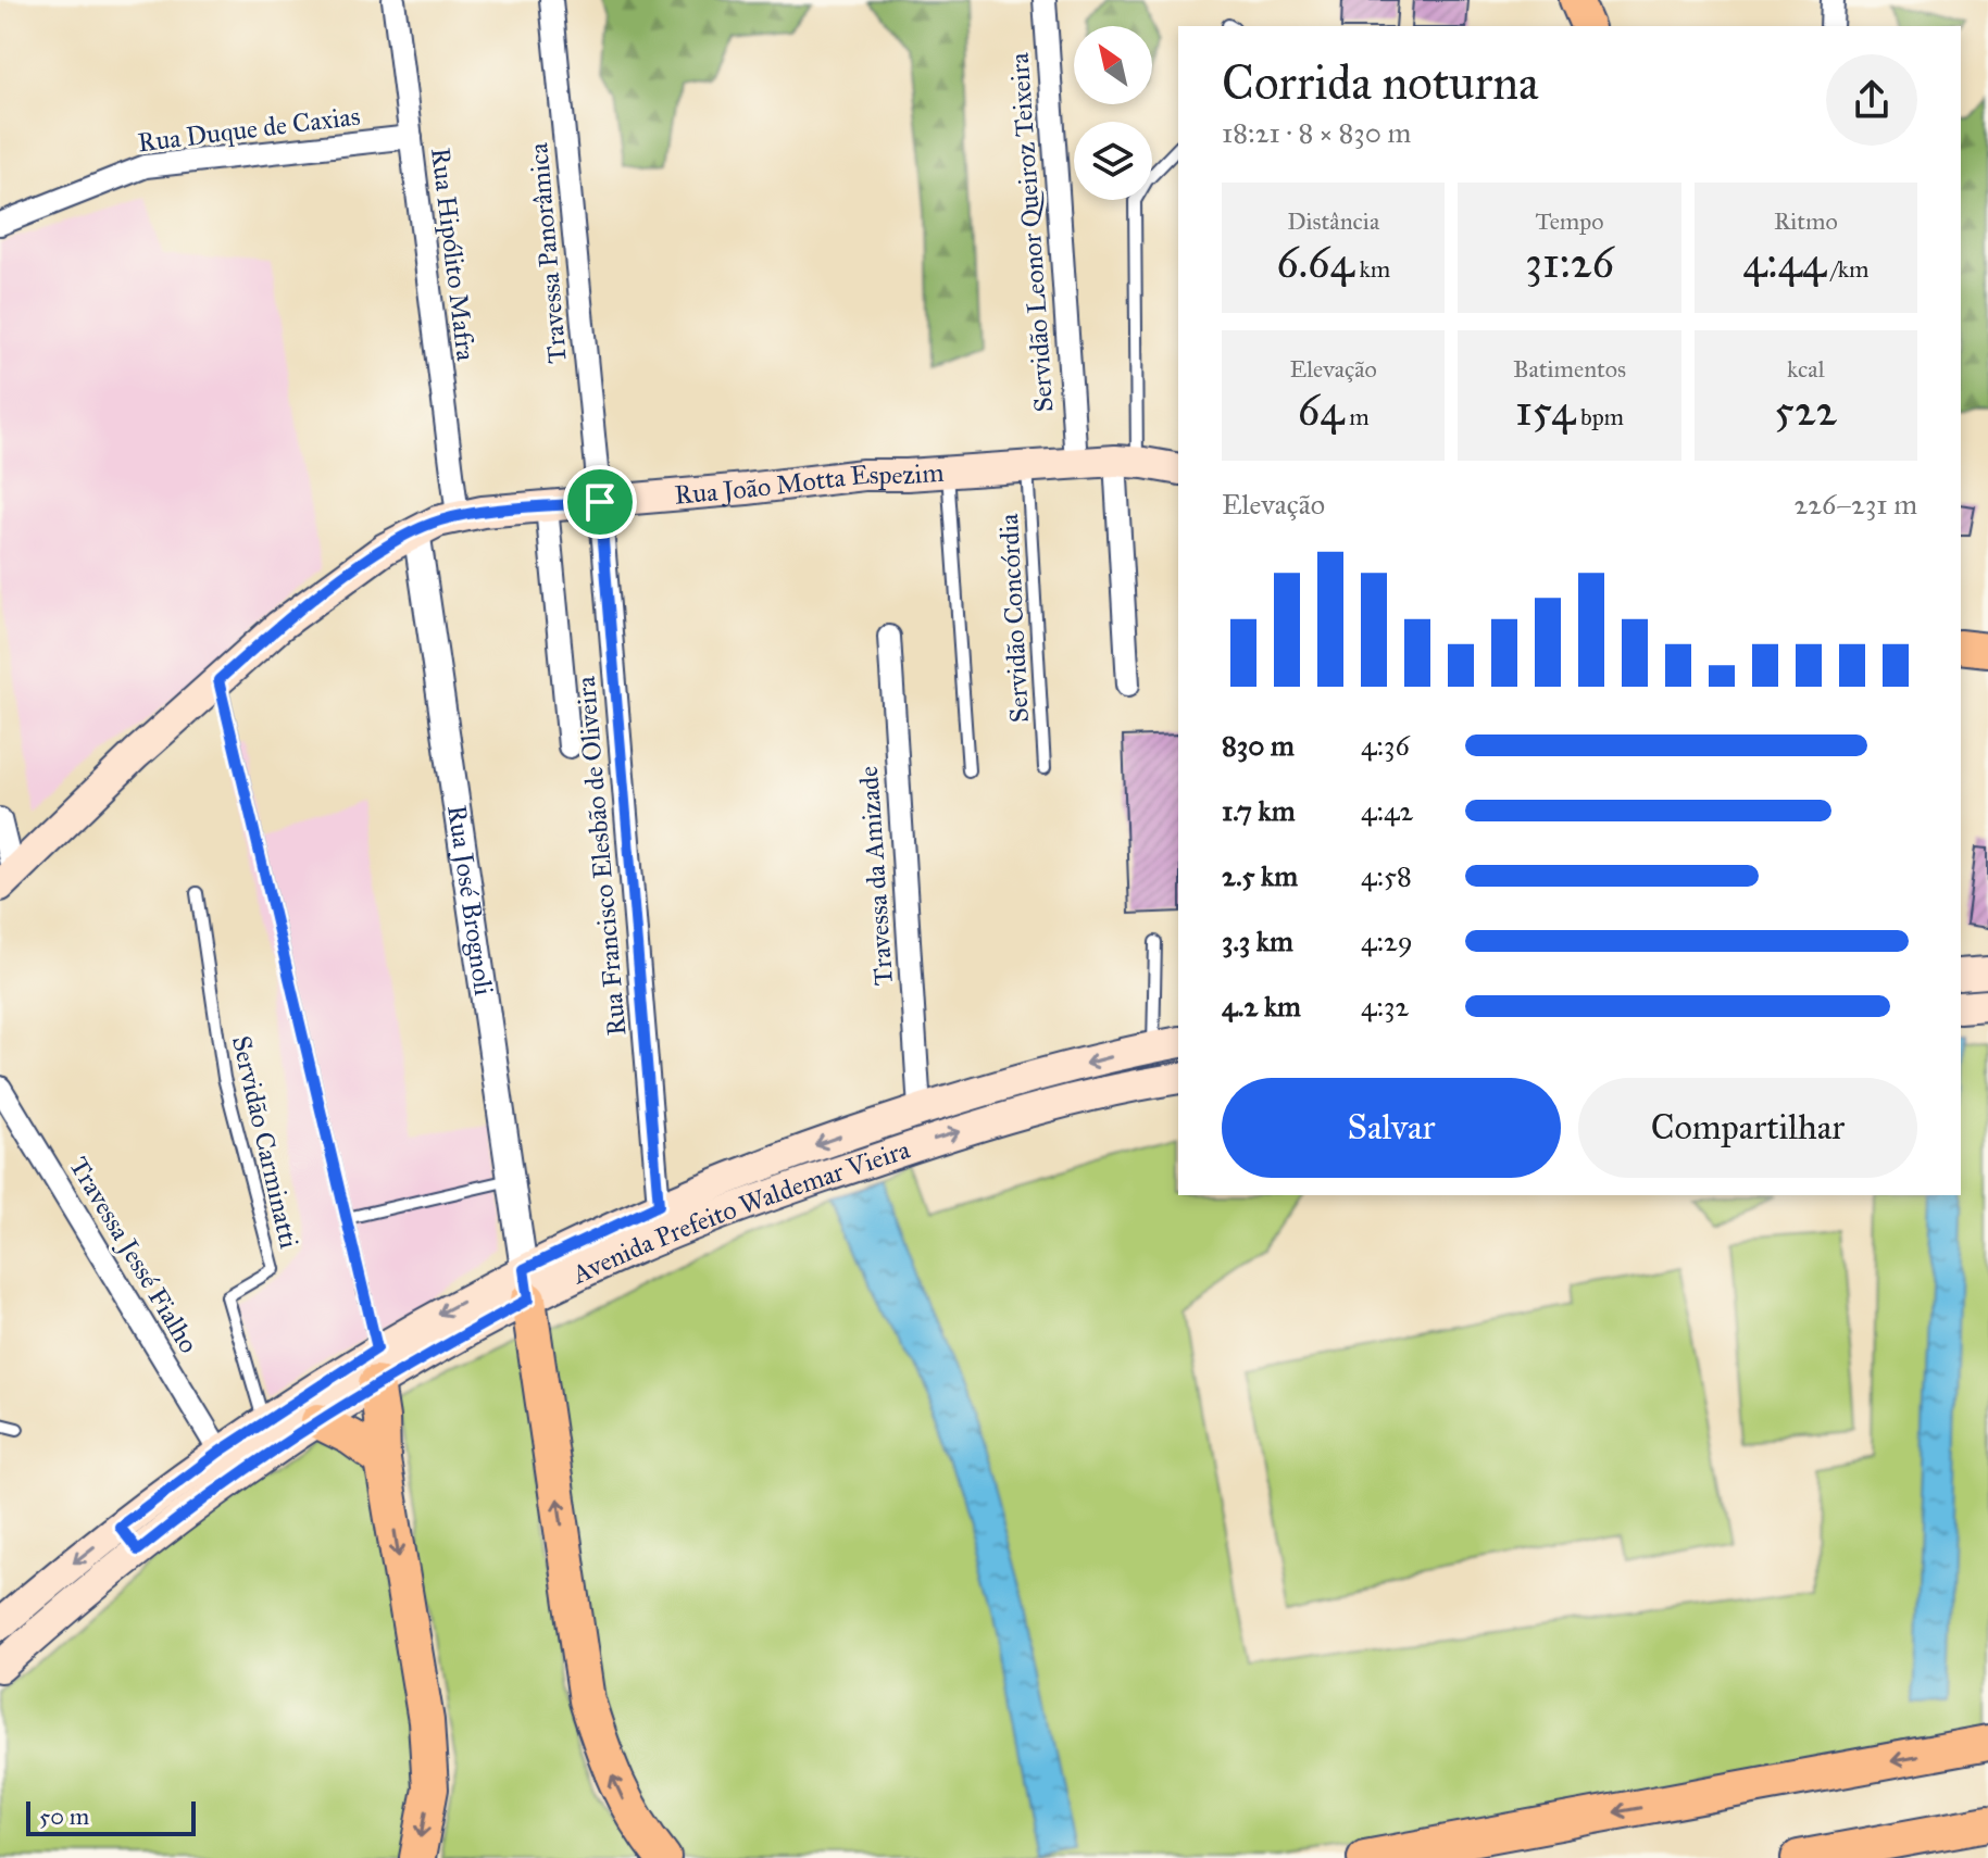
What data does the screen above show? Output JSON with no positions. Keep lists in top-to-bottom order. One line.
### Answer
{"streets":{"main road":["Rua João Motta Espezim","Avenida Prefeito Waldemar Vieira"],"street":["Rua Duque de Caxias","Servidão Leonor Queiroz Teixeira","Travessa Panorâmica","Rua Hipólito Mafra","Rua Francisco Elesbão de Oliveira","Travessa da Amizade","Rua José Brognoli","Travessa Jessé Fialho"],"lane":["Servidão Concórdia","Servidão Carminatti"]},"crossings":[["Rua Duque de Caxias","Rua Hipólito Mafra"],["Servidão Leonor Queiroz Teixeira","Rua João Motta Espezim"],["Travessa Panorâmica","Rua João Motta Espezim"],["Travessa Panorâmica","Rua Francisco Elesbão de Oliveira"],["Rua Hipólito Mafra","Rua João Motta Espezim"],["Rua João Motta Espezim","Servidão Concórdia"],["Rua João Motta Espezim","Rua Francisco Elesbão de Oliveira"],["Rua João Motta Espezim","Rua José Brognoli"],["Rua Francisco Elesbão de Oliveira","Avenida Prefeito Waldemar Vieira"],["Travessa da Amizade","Avenida Prefeito Waldemar Vieira"],["Rua José Brognoli","Avenida Prefeito Waldemar Vieira"],["Servidão Carminatti","Avenida Prefeito Waldemar Vieira"],["Avenida Prefeito Waldemar Vieira","Travessa Jessé Fialho"]],"scale_bar":"50 m","north":"top left","page":{"heading":["Corrida noturna","18:21 · 8 × 830 m"],"stats":[["Distância","6.64 km"],["Tempo","31:26"],["Ritmo","4:44 /km"],["Elevação","64 m"],["Batimentos","154 bpm"],["kcal","522"]],"chart":["Elevação","226–231 m"],"list":[{"name":"830 m","note":"4:36"},{"name":"1.7 km","note":"4:42"},{"name":"2.5 km","note":"4:58"},{"name":"3.3 km","note":"4:29"},{"name":"4.2 km","note":"4:32"}],"buttons":["Salvar","Compartilhar"],"scale":"50 m"}}
